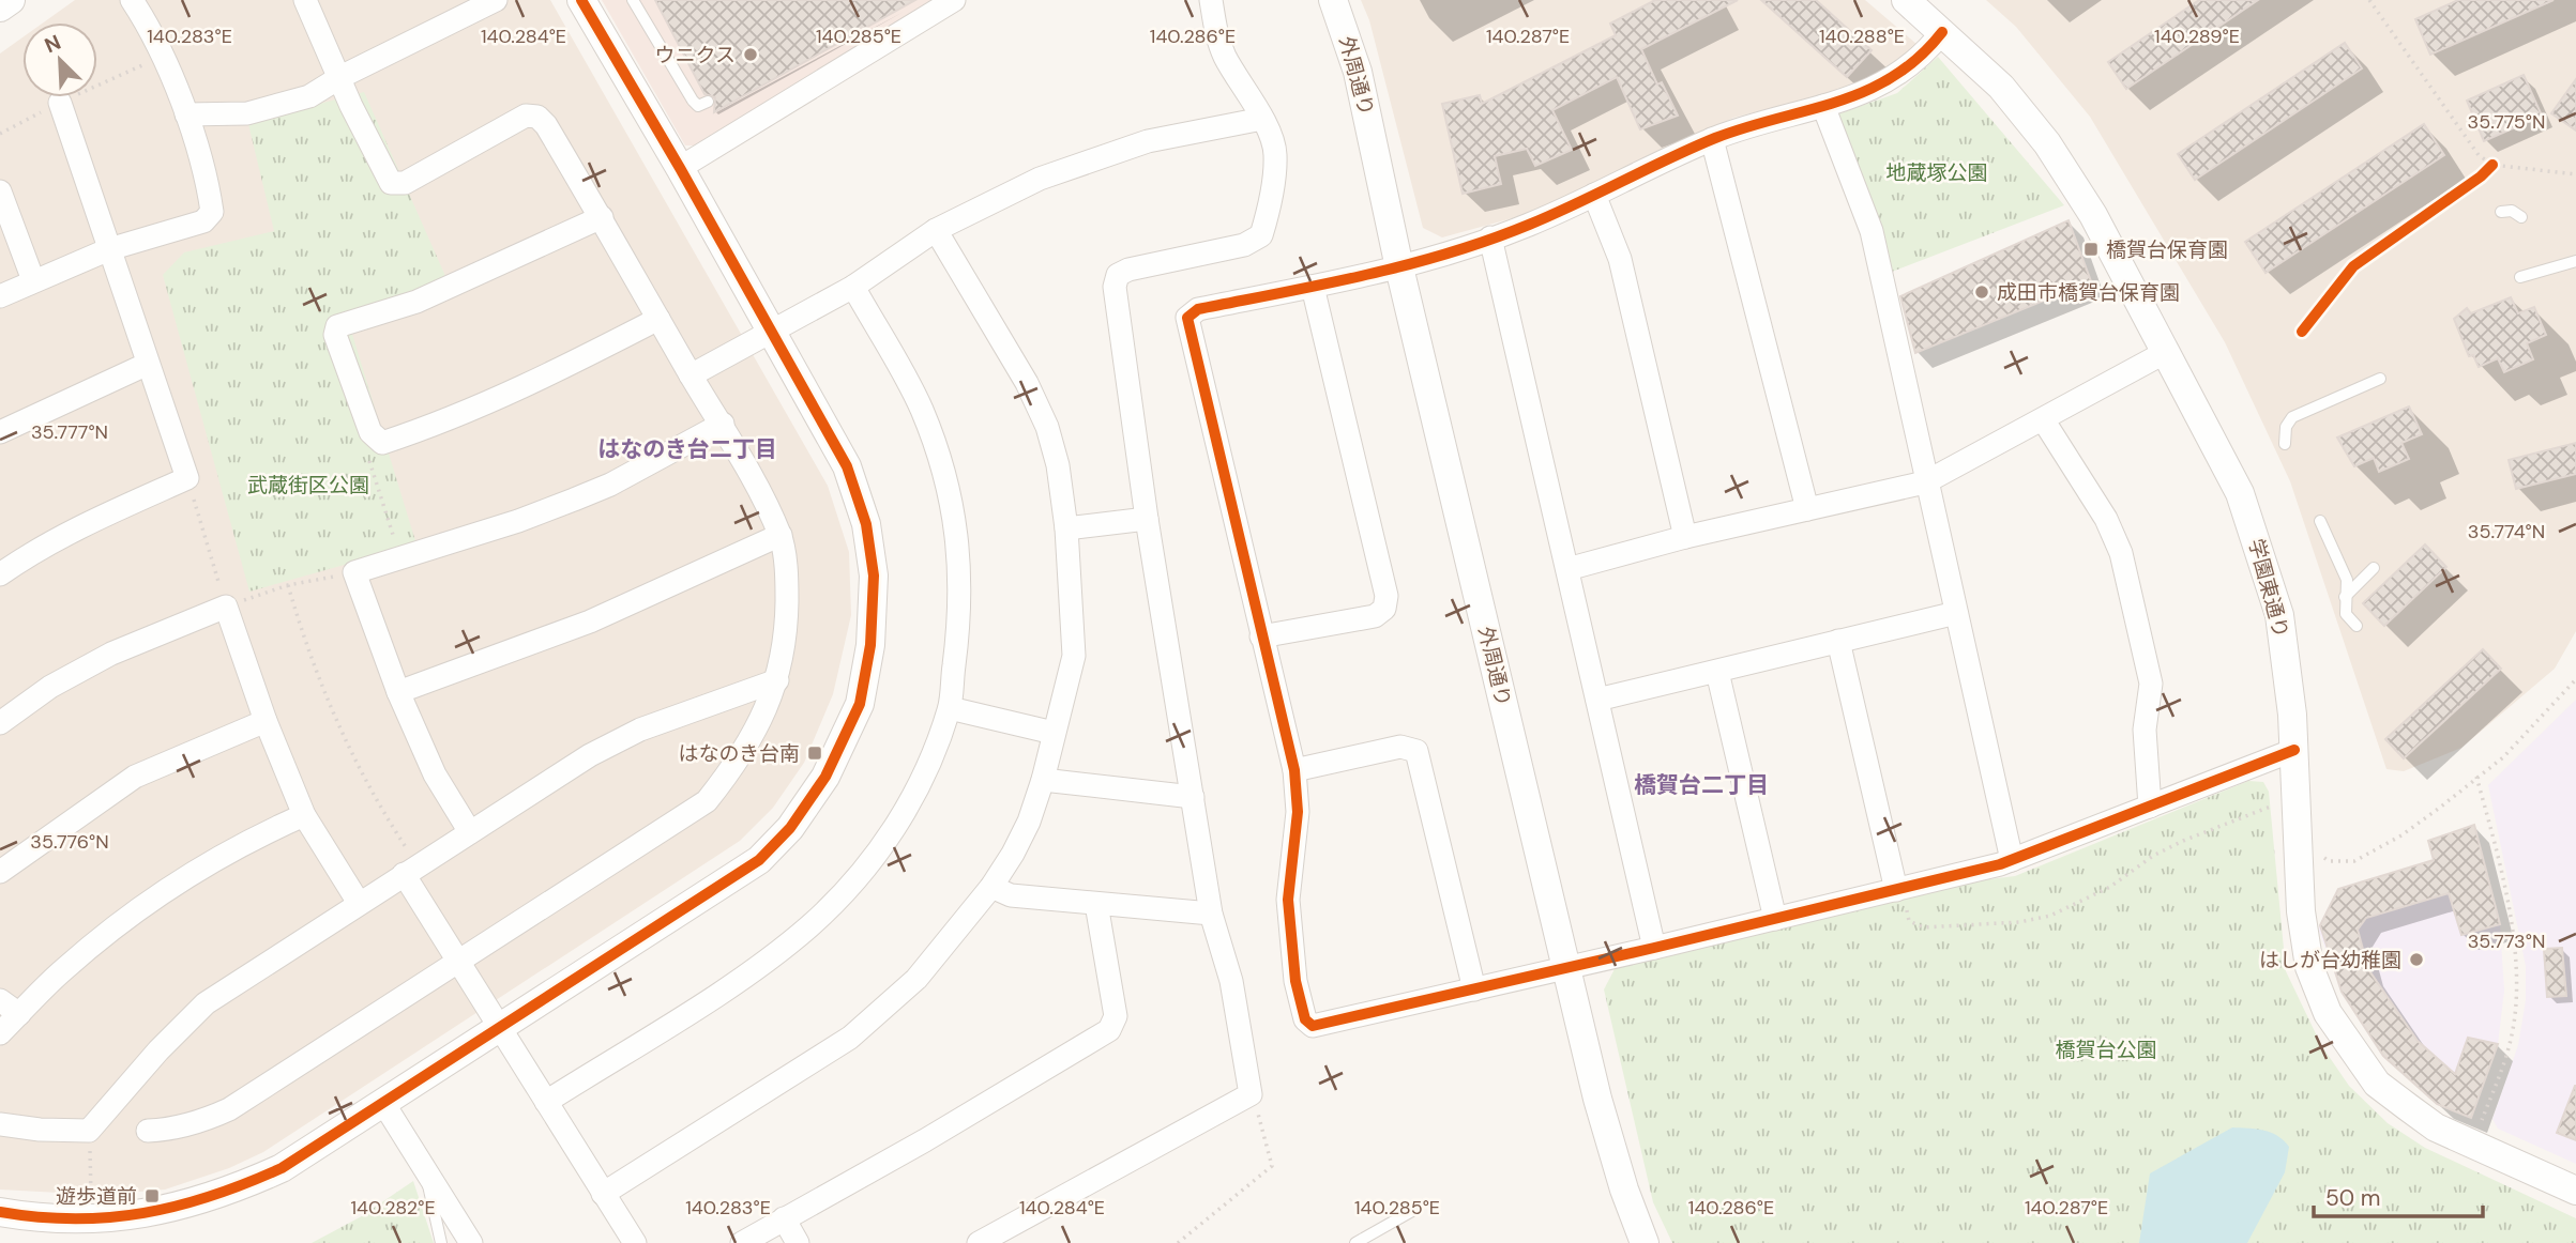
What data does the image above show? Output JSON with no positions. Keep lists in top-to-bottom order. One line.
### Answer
{"streets":{"street":["外周通り","学園東通り"]},"districts":["はなのき台二丁目","橋賀台二丁目"],"parks":["地蔵塚公園","武蔵街区公園","橋賀台公園"],"places":{"other":["ウニクス","成田市橋賀台保育園","はしが台幼稚園"],"transit":["橋賀台保育園","はなのき台南","遊歩道前"]},"scale_bar":"50 m","north":"top left","coordinates":["140.283°E","140.285°E","140.286°E","140.287°E","140.288°E","140.289°E","140.284°E","35.775°N","35.777°N","35.774°N","35.776°N","35.773°N","140.282°E"]}
